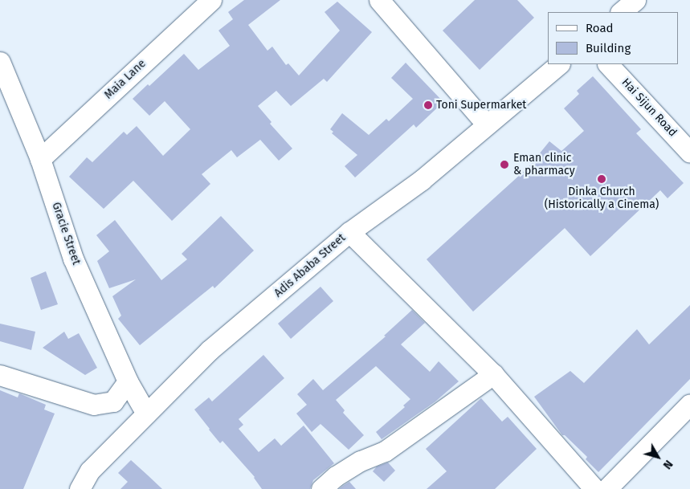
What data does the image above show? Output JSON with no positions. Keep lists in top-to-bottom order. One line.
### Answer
{"streets":{"street":["Maia Lane","Hai Sijun Road","Gracie Street","Adis Ababa Street"]},"crossings":[["Maia Lane","Gracie Street"],["Gracie Street","Adis Ababa Street"]],"places":["Toni Supermarket","Eman clinic & pharmacy","Dinka Church (Historically a Cinema)"],"legend":["Road","Building"],"north":"bottom right"}
